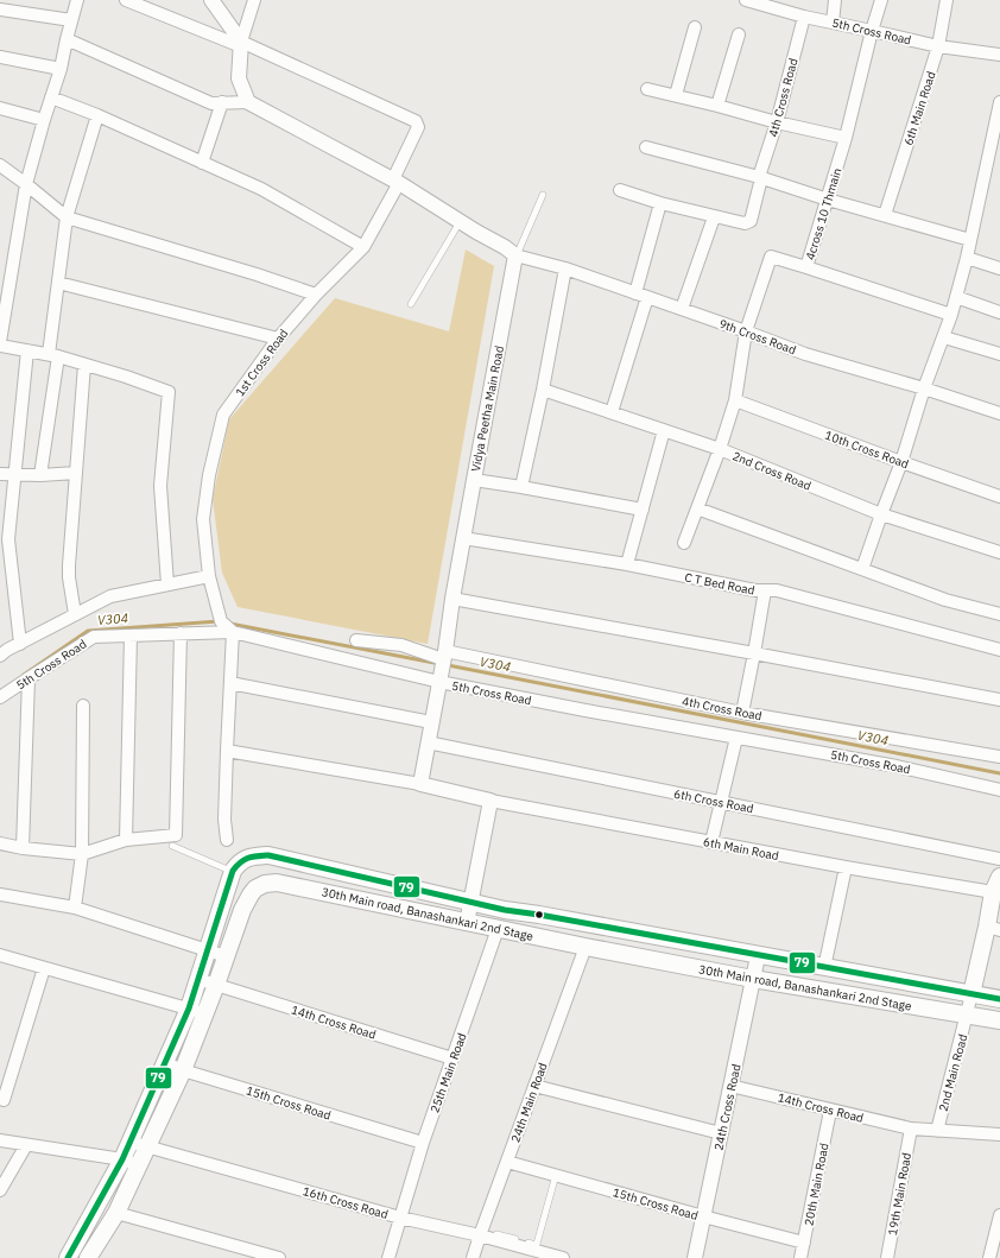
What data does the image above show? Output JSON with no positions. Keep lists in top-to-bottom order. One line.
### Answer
{"streets":{"main road":["30th Main road, Banashankari 2nd Stage"],"street":["5th Cross Road","4th Cross Road","6th Main Road","4cross 10 Thmain","9th Cross Road","1st Cross Road","Vidya Peetha Main Road","10th Cross Road","2nd Cross Road","C T Bed Road","6th Cross Road","14th Cross Road","25th Main Road","2nd Main Road","15th Cross Road","24th Main Road","24th Cross Road","20th Main Road","19th Main Road","16th Cross Road"]},"crossings":[["5th Cross Road","4th Cross Road"],["5th Cross Road","6th Main Road"],["5th Cross Road","4cross 10 Thmain"],["5th Cross Road","1st Cross Road"],["5th Cross Road","Vidya Peetha Main Road"],["4th Cross Road","Vidya Peetha Main Road"],["4cross 10 Thmain","9th Cross Road"],["4cross 10 Thmain","10th Cross Road"],["4cross 10 Thmain","2nd Cross Road"],["9th Cross Road","Vidya Peetha Main Road"],["Vidya Peetha Main Road","C T Bed Road"],["Vidya Peetha Main Road","6th Cross Road"],["30th Main road, Banashankari 2nd Stage","14th Cross Road"],["30th Main road, Banashankari 2nd Stage","25th Main Road"],["30th Main road, Banashankari 2nd Stage","2nd Main Road"],["30th Main road, Banashankari 2nd Stage","15th Cross Road"],["30th Main road, Banashankari 2nd Stage","24th Main Road"],["30th Main road, Banashankari 2nd Stage","24th Cross Road"],["30th Main road, Banashankari 2nd Stage","16th Cross Road"],["14th Cross Road","25th Main Road"],["14th Cross Road","2nd Main Road"],["14th Cross Road","24th Cross Road"],["14th Cross Road","20th Main Road"],["14th Cross Road","19th Main Road"],["25th Main Road","15th Cross Road"],["25th Main Road","16th Cross Road"],["15th Cross Road","24th Main Road"],["15th Cross Road","24th Cross Road"],["15th Cross Road","20th Main Road"],["24th Main Road","16th Cross Road"]],"water":["V304"],"lines":["transit line 79"]}
